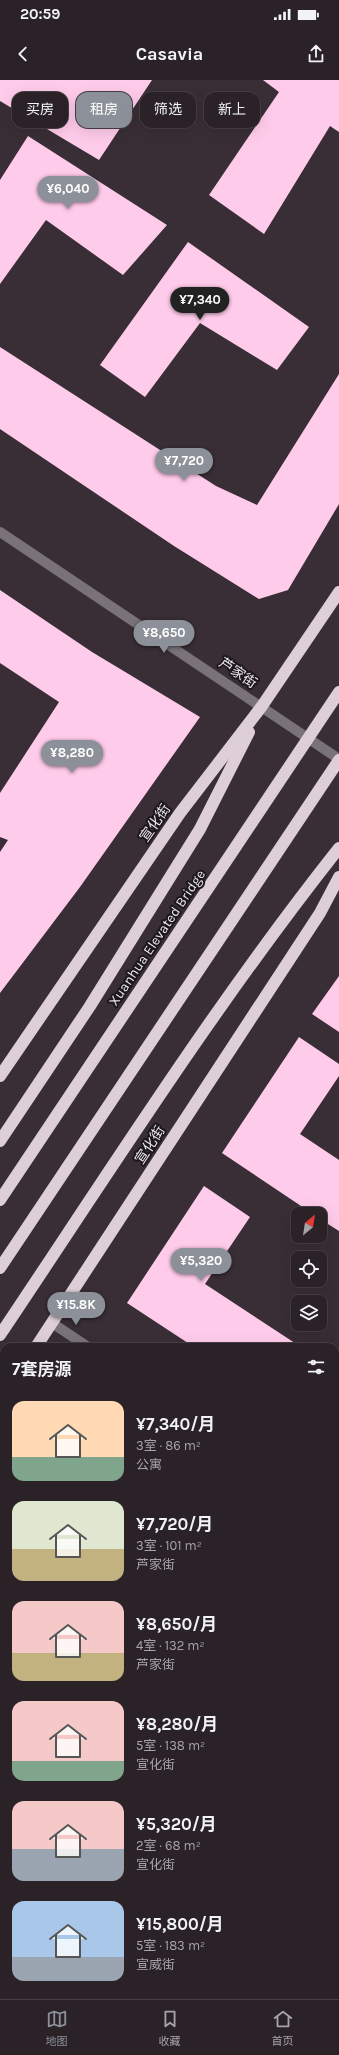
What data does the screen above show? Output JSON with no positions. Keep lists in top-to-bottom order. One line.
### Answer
{"streets":{"highway":["宣化街","Xuanhua Elevated Bridge"],"street":["芦家街"]},"crossings":[["芦家街","宣化街"]],"north":"top right","page":{"status":"20:59","header":"Casavia","chip":["买房","租房","筛选","新上"],"price":["¥6,040","¥7,340","¥7,720","¥8,650","¥8,280","¥5,320","¥15.8K"],"heading":"7套房源","list":[{"name":"¥7,340/月","note":"3室 · 86 m² · 公寓"},{"name":"¥7,720/月","note":"3室 · 101 m² · 芦家街"},{"name":"¥8,650/月","note":"4室 · 132 m² · 芦家街"},{"name":"¥8,280/月","note":"5室 · 138 m² · 宣化街"},{"name":"¥5,320/月","note":"2室 · 68 m² · 宣化街"},{"name":"¥15,800/月","note":"5室 · 183 m² · 宣威街"}],"tabs":["地图","收藏","首页"]}}
